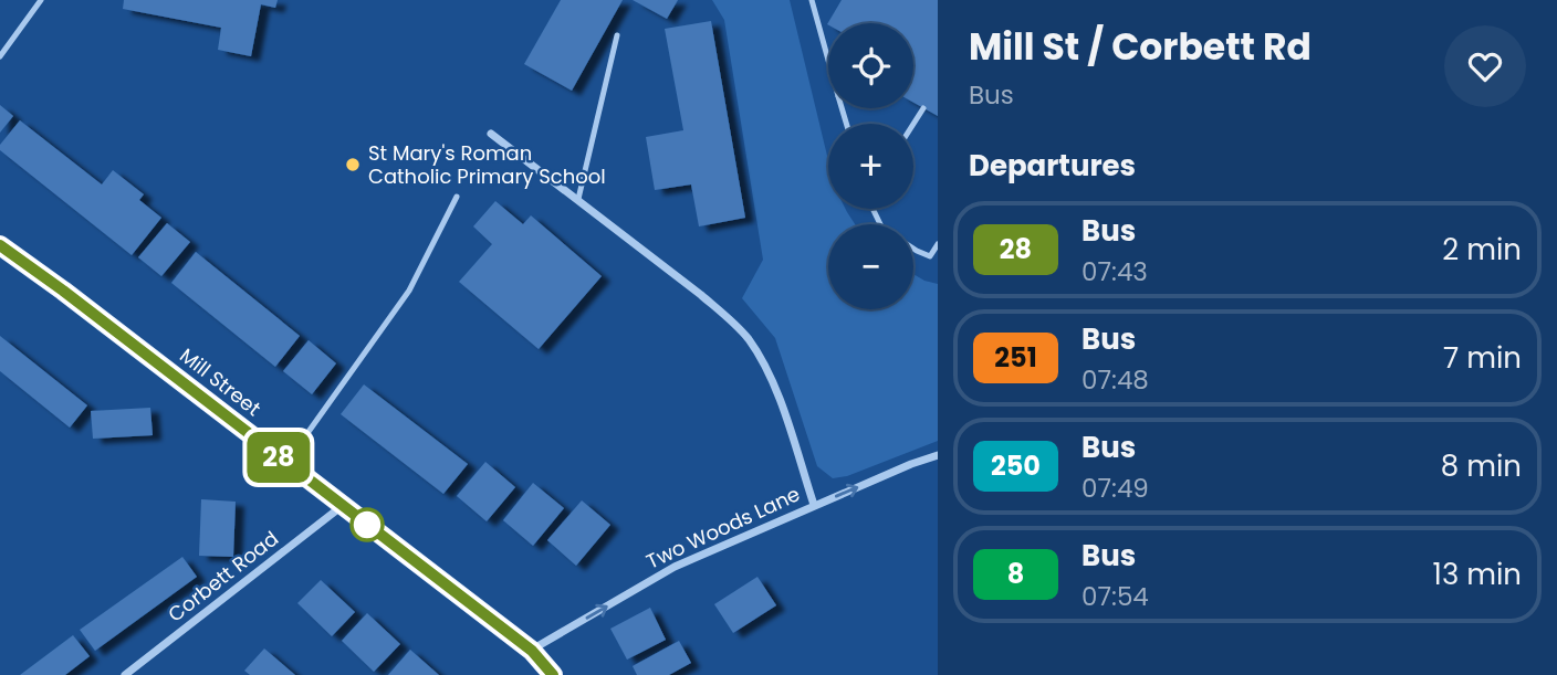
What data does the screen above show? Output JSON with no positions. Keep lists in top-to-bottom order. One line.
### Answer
{"streets":{"main road":["Mill Street"],"street":["Two Woods Lane","Corbett Road"]},"crossings":[["Mill Street","Two Woods Lane"],["Mill Street","Corbett Road"]],"one_way":["Two Woods Lane"],"places":["St Mary's Roman Catholic Primary School"],"lines":["bus line 28"],"page":{"on_map":"28","heading":[["Mill St / Corbett Rd","Bus"],"Departures"],"map_buttons":["+","−"],"list":[{"mark":"28","name":"Bus","note":"07:43","value":"2 min"},{"mark":"251","name":"Bus","note":"07:48","value":"7 min"},{"mark":"250","name":"Bus","note":"07:49","value":"8 min"},{"mark":"8","name":"Bus","note":"07:54","value":"13 min"}]}}
